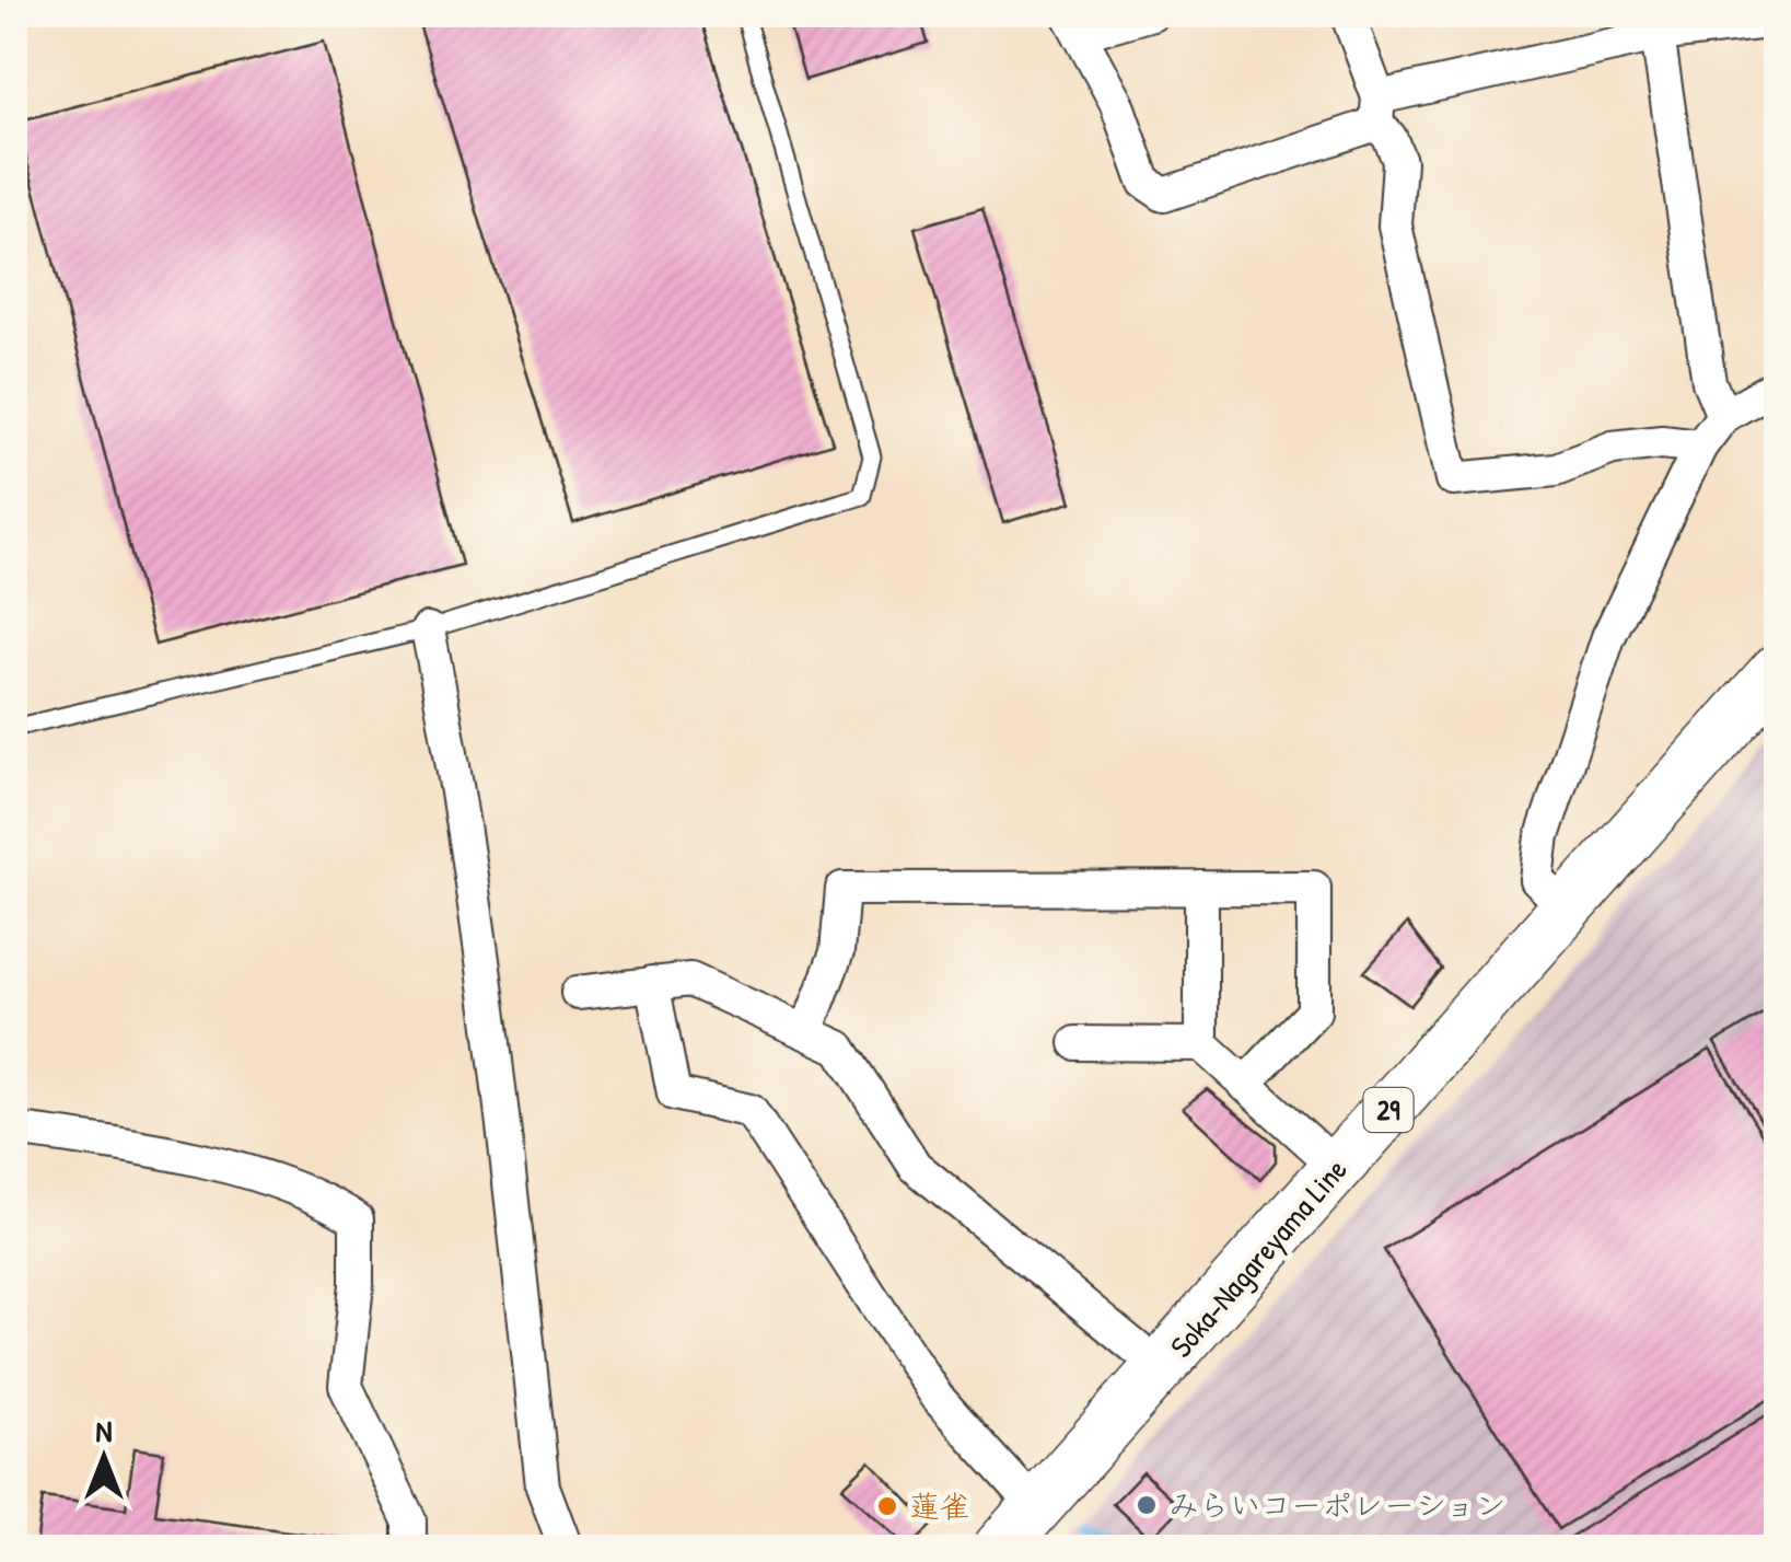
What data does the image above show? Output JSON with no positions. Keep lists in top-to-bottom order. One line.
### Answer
{"streets":{"main road":["29","Soka-Nagareyama Line"]},"places":["みらいコーポレーション","蓮雀"],"north":"top"}
